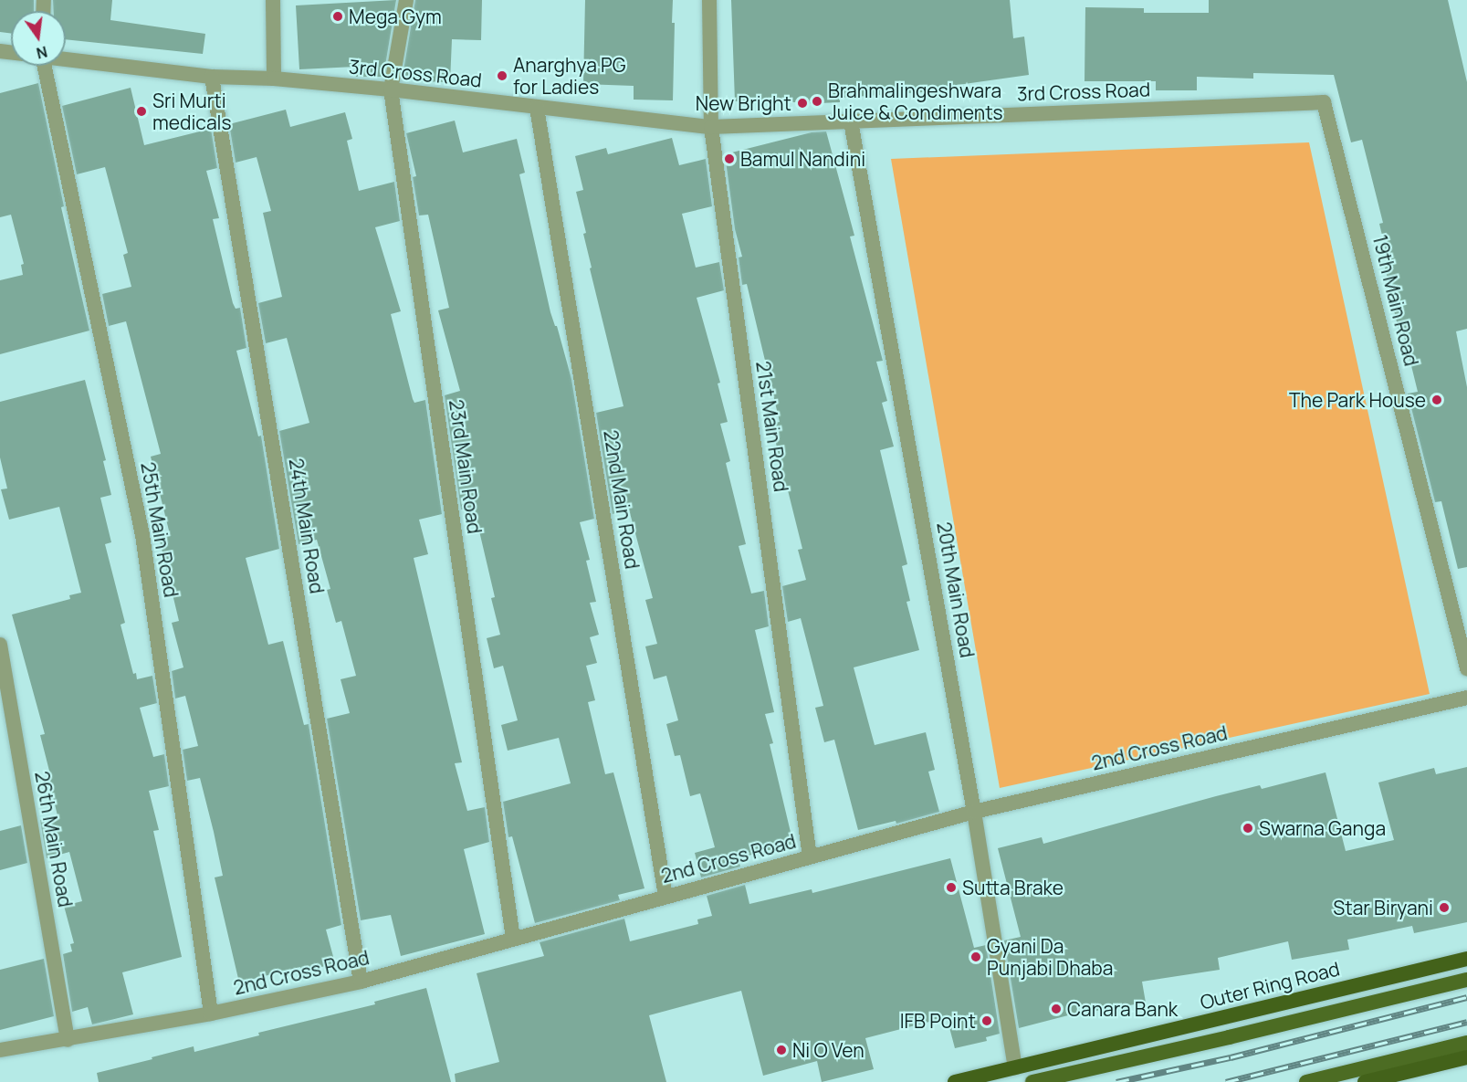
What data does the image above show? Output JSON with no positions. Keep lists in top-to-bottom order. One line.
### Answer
{"streets":{"highway":["Outer Ring Road"],"street":["3rd Cross Road","19th Main Road","21st Main Road","23rd Main Road","22nd Main Road","24th Main Road","25th Main Road","20th Main Road","2nd Cross Road","26th Main Road"]},"crossings":[["3rd Cross Road","19th Main Road"],["3rd Cross Road","21st Main Road"],["3rd Cross Road","23rd Main Road"],["3rd Cross Road","22nd Main Road"],["3rd Cross Road","24th Main Road"],["3rd Cross Road","20th Main Road"],["21st Main Road","2nd Cross Road"],["23rd Main Road","2nd Cross Road"],["22nd Main Road","2nd Cross Road"],["24th Main Road","2nd Cross Road"],["25th Main Road","2nd Cross Road"],["20th Main Road","2nd Cross Road"],["20th Main Road","Outer Ring Road"],["2nd Cross Road","26th Main Road"]],"places":["Mega Gym","Anarghya PG for Ladies","Brahmalingeshwara Juice & Condiments","New Bright","Sri Murti medicals","Bamul Nandini","The Park House","Swarna Ganga","Sutta Brake","Star Biryani","Gyani Da Punjabi Dhaba","Canara Bank","IFB Point","Ni O Ven"],"north":"bottom"}
